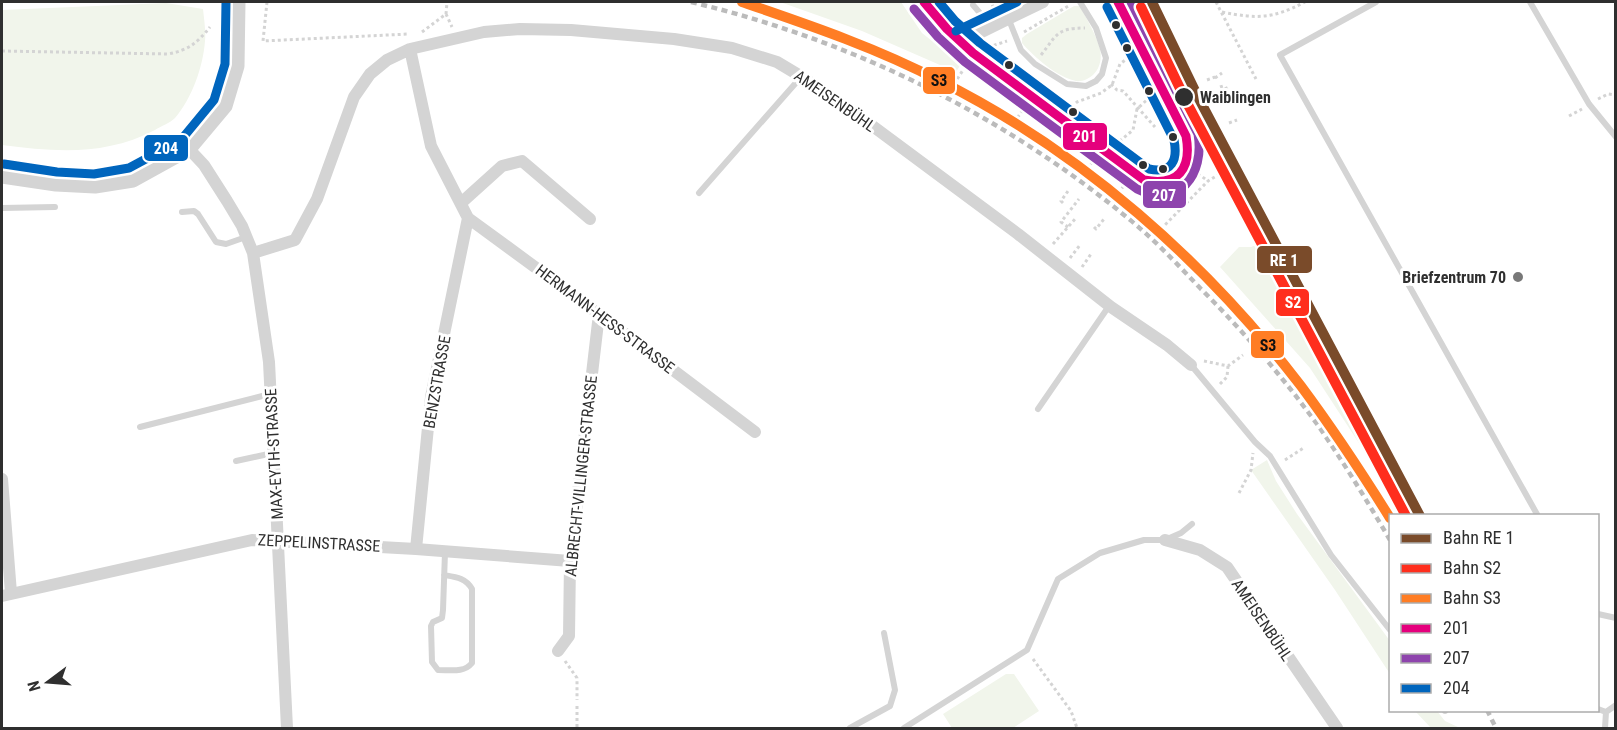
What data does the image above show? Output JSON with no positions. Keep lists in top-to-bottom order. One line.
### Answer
{"streets":{"street":["AMEISENBÜHL","HERMANN-HESS-STRASSE","BENZSTRASSE","MAX-EYTH-STRASSE","ALBRECHT-VILLINGER-STRASSE","ZEPPELINSTRASSE"]},"crossings":[["AMEISENBÜHL","HERMANN-HESS-STRASSE"],["HERMANN-HESS-STRASSE","BENZSTRASSE"],["HERMANN-HESS-STRASSE","ALBRECHT-VILLINGER-STRASSE"],["BENZSTRASSE","ZEPPELINSTRASSE"],["MAX-EYTH-STRASSE","ZEPPELINSTRASSE"],["ALBRECHT-VILLINGER-STRASSE","ZEPPELINSTRASSE"]],"places":["Waiblingen","Briefzentrum 70"],"lines":["rail line S3","transit line 201","transit line 207","transit line 204","rail line S2"],"legend":["Bahn RE 1","Bahn S2","Bahn S3","201","207","204"],"north":"left"}
